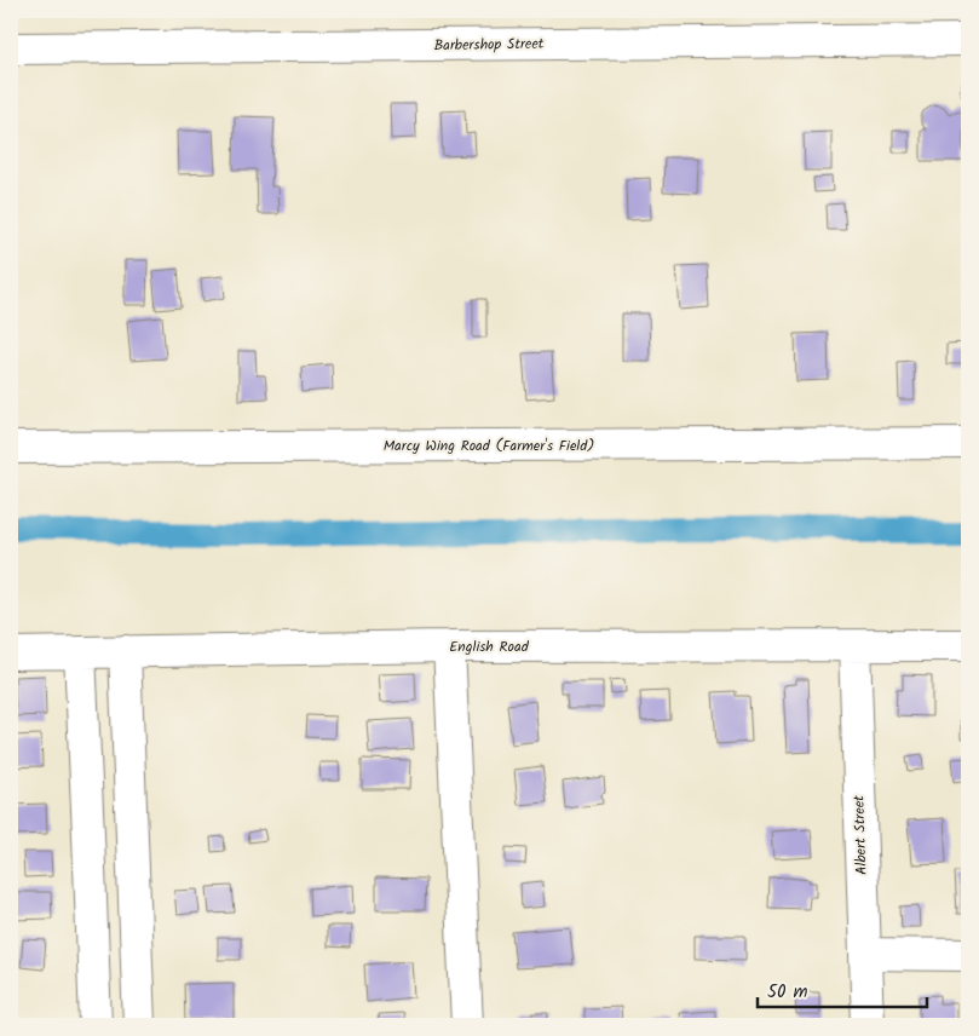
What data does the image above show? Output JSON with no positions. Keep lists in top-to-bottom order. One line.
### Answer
{"streets":{"street":["Barbershop Street","Marcy Wing Road (Farmer's Field)","English Road","Albert Street"]},"crossings":[["English Road","Albert Street"]],"scale_bar":"50 m"}
